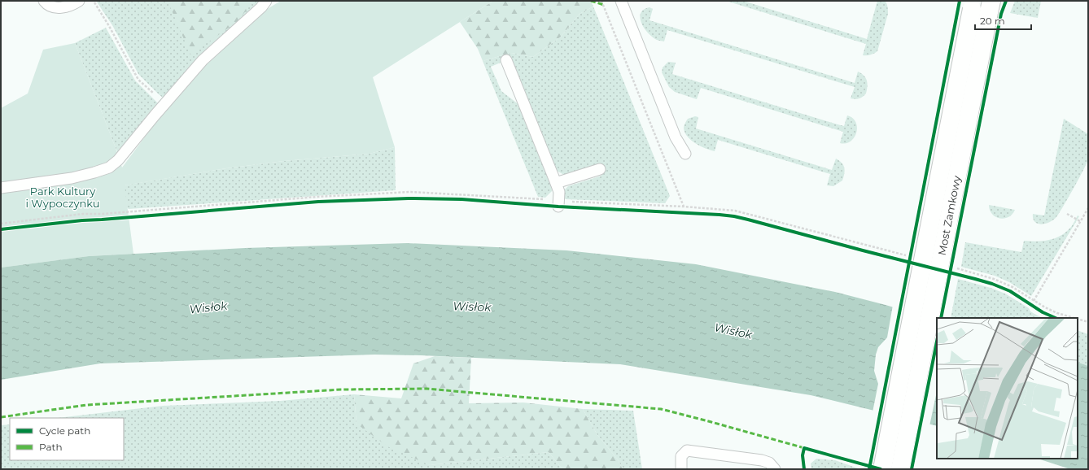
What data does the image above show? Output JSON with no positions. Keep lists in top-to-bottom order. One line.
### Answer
{"streets":{"main road":["Most Zamkowy"]},"water":["Wisłok"],"parks":["Park Kultury i Wypoczynku"],"legend":["Cycle path","Path"],"scale_bar":"20 m"}
